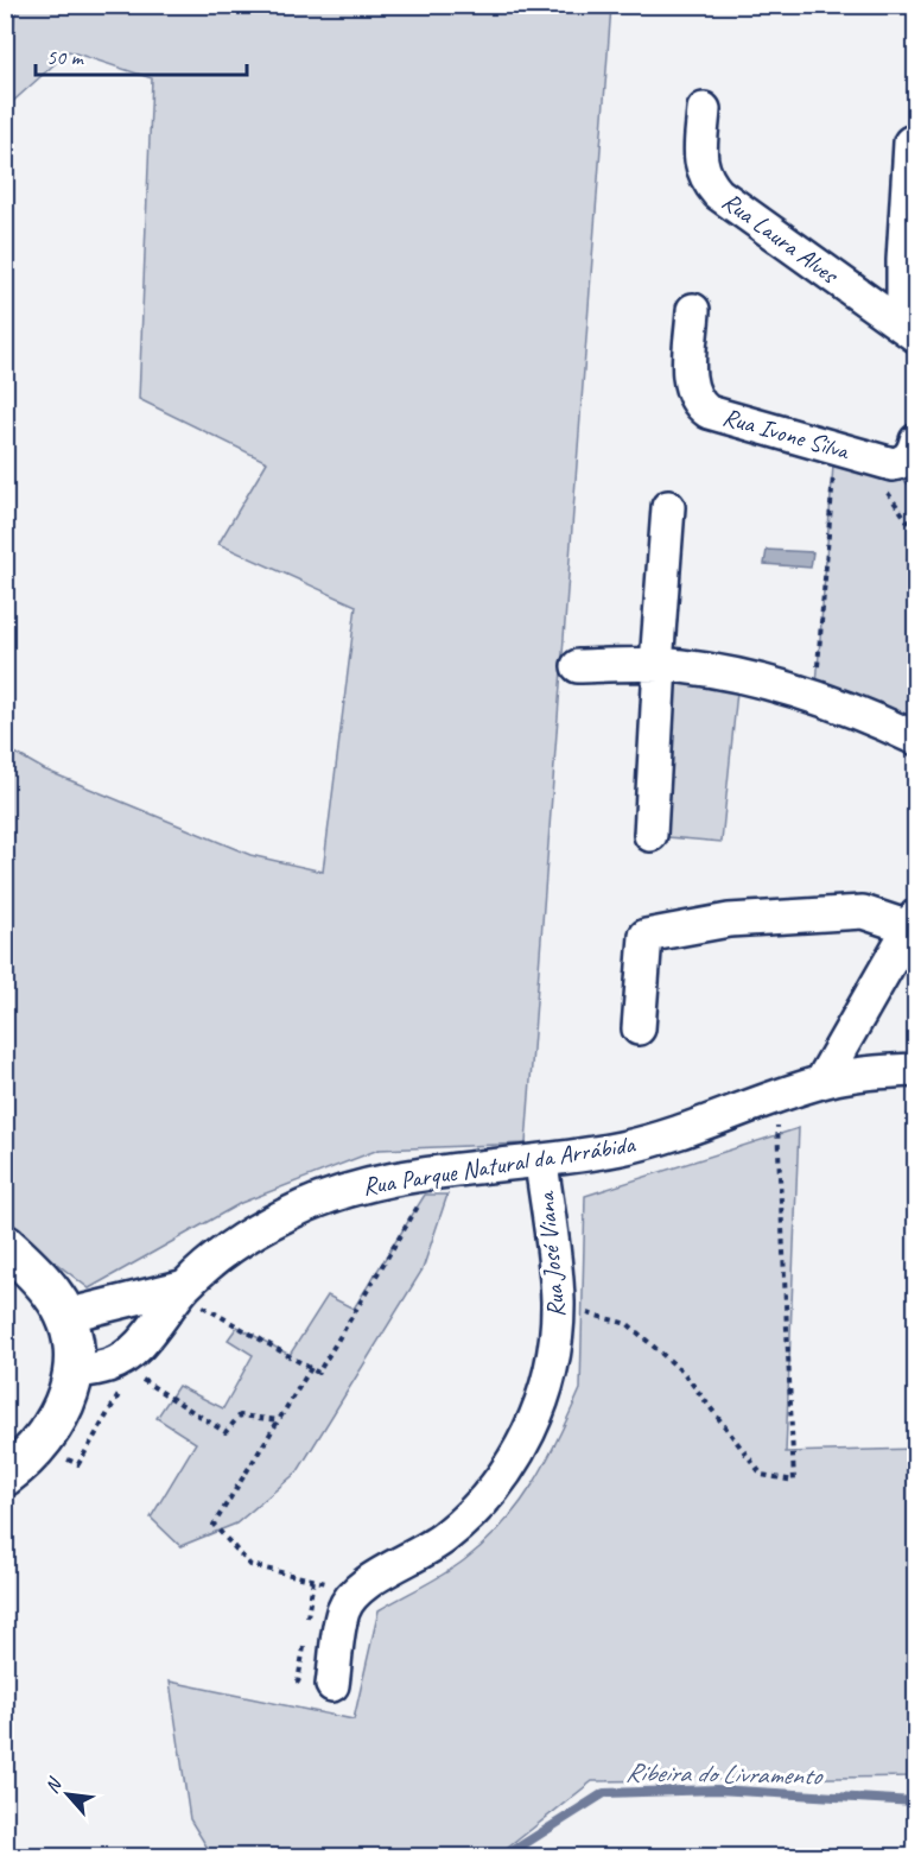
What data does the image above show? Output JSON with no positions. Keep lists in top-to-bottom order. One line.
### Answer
{"streets":{"street":["Rua Laura Alves","Rua Ivone Silva","Rua Parque Natural da Arrábida","Rua José Viana"]},"crossings":[["Rua Parque Natural da Arrábida","Rua José Viana"]],"water":["Ribeira do Livramento"],"scale_bar":"50 m","north":"top left"}
